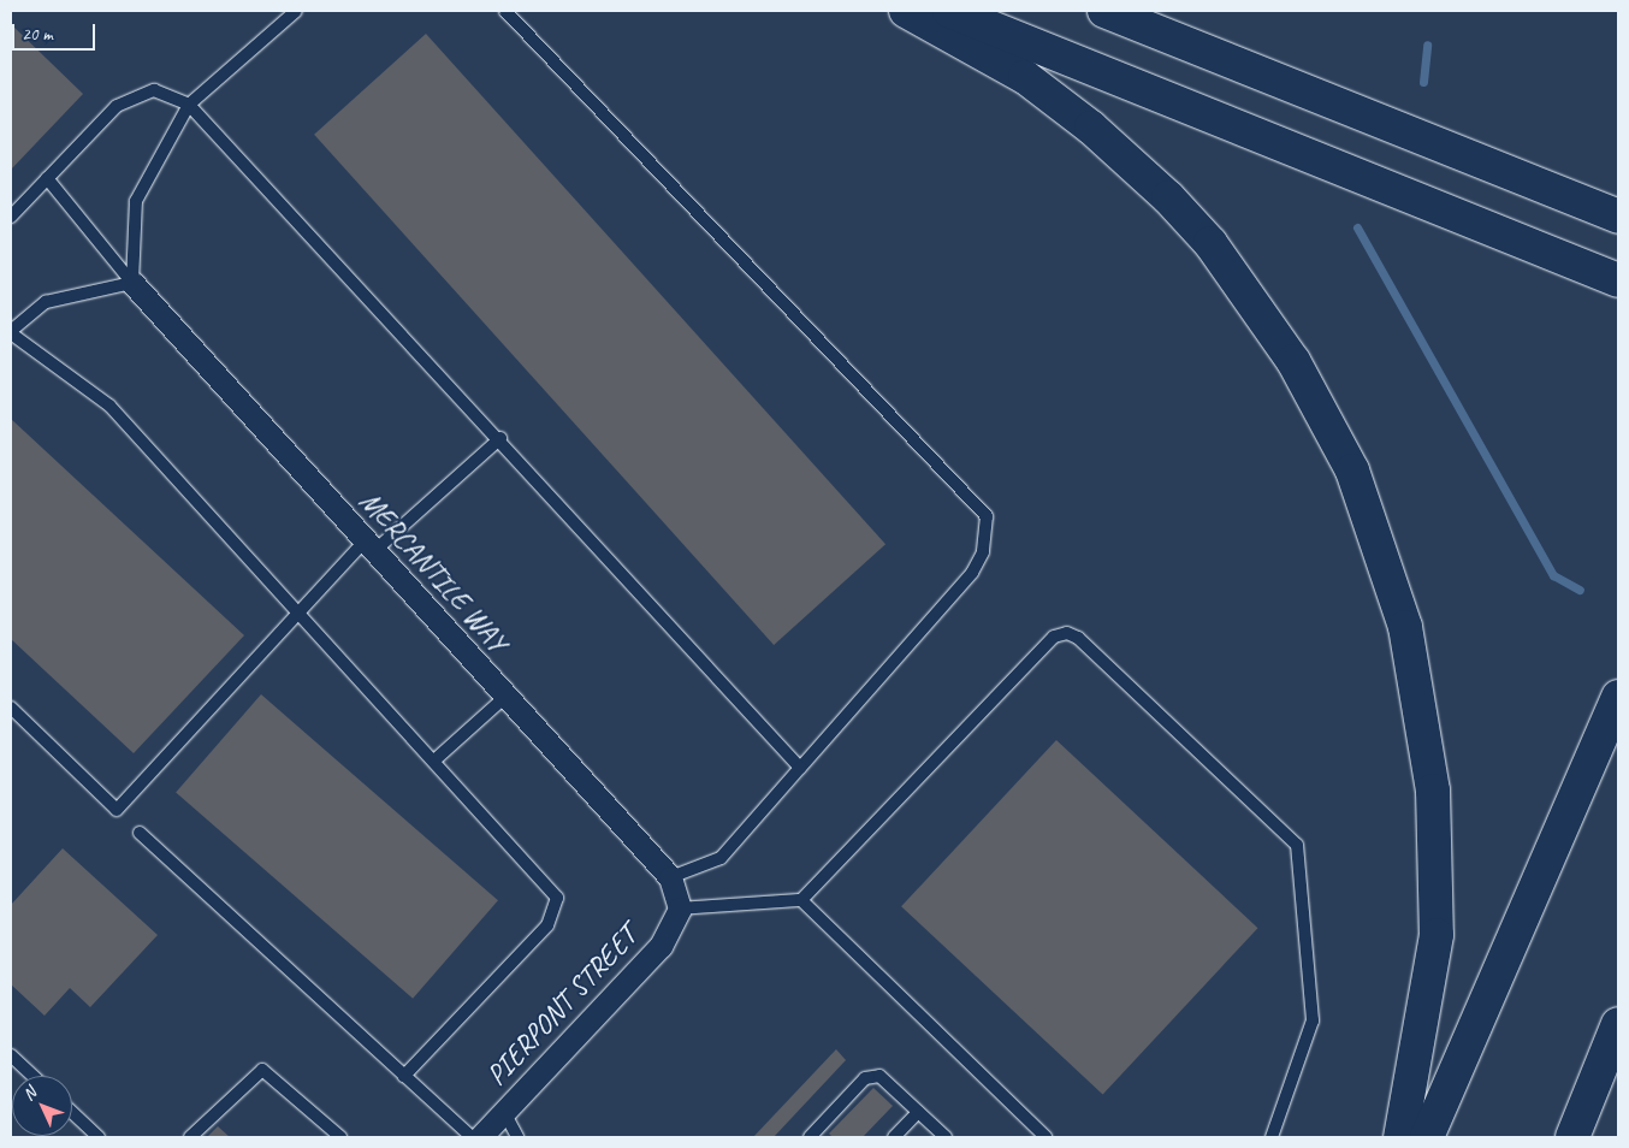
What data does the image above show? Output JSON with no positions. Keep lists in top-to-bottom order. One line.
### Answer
{"streets":{"street":["MERCANTILE WAY","PIERPONT STREET"]},"crossings":[["MERCANTILE WAY","PIERPONT STREET"]],"scale_bar":"20 m","north":"top left"}
